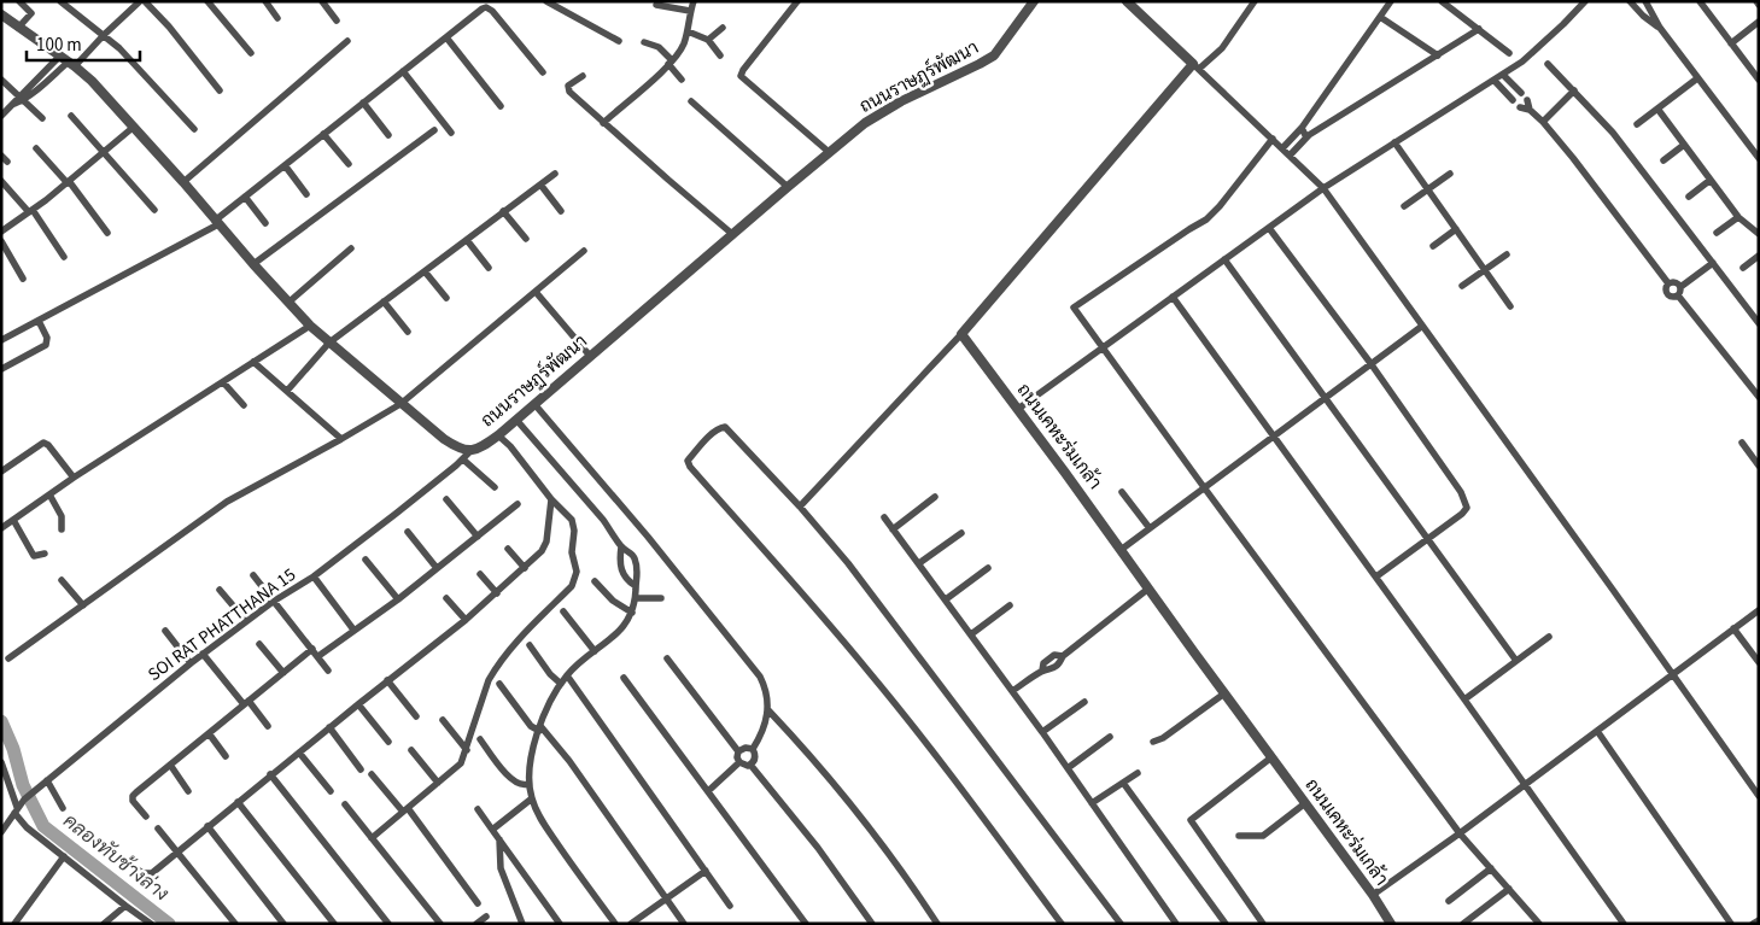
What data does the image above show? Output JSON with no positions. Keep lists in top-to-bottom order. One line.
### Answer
{"streets":{"street":["ถนนราษฏร์พัฒนา","ถนนเคหะร่มเกล้า","SOI RAT PHATTHANA 15"]},"crossings":[["ถนนราษฏร์พัฒนา","SOI RAT PHATTHANA 15"]],"water":["คลองทับช้างล่าง"],"scale_bar":"100 m"}
